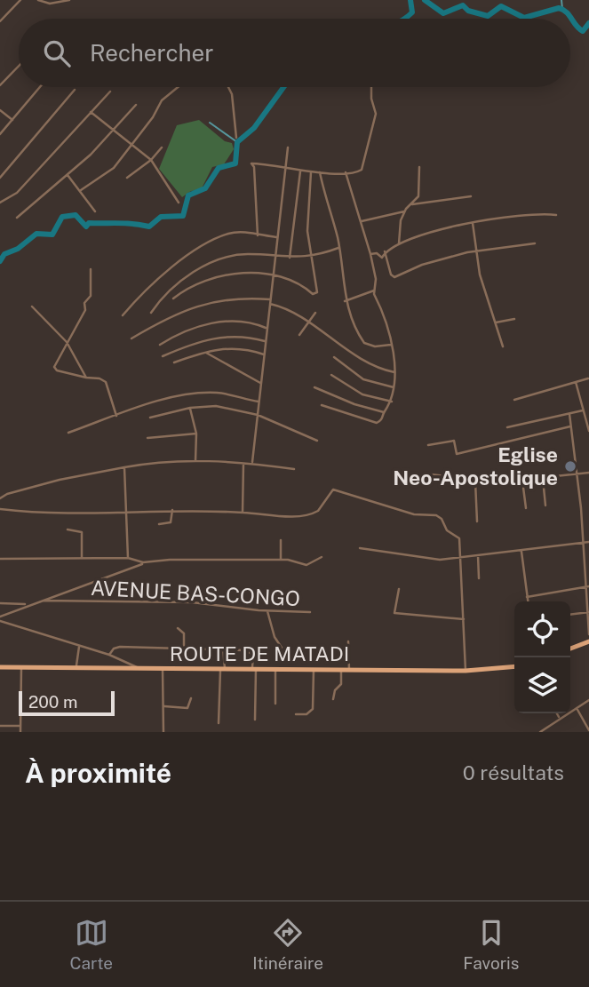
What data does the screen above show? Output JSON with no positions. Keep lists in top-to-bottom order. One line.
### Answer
{"streets":{"main road":["ROUTE DE MATADI"],"street":["AVENUE BAS-CONGO"]},"places":["Eglise Neo-Apostolique"],"scale_bar":"200 m","page":{"search":"Rechercher","scale":"200 m","heading":["À proximité","0 résultats"],"nav":["Carte","Itinéraire","Favoris"]}}
